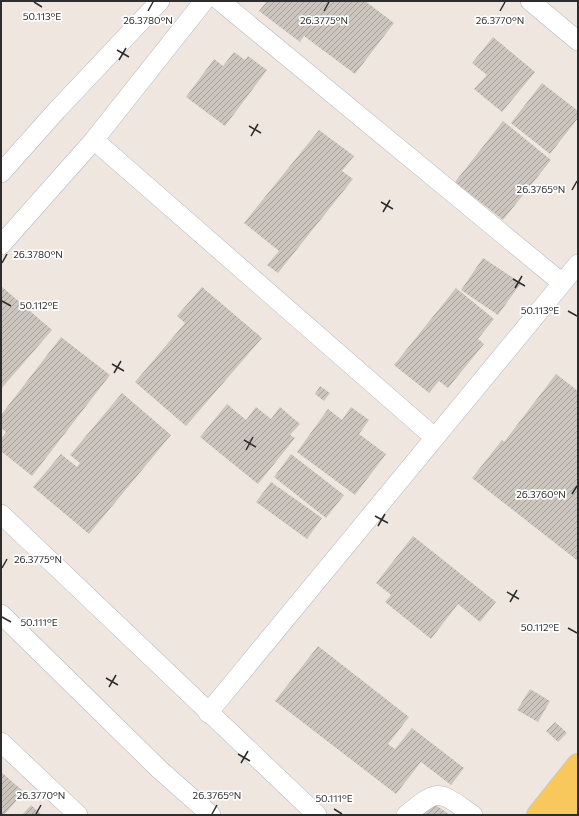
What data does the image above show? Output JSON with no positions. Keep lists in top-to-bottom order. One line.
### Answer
{"coordinates":["50.113°E","26.3770°N","26.3780°N","26.3775°N","26.3765°N","50.112°E","26.3760°N","50.111°E"]}
